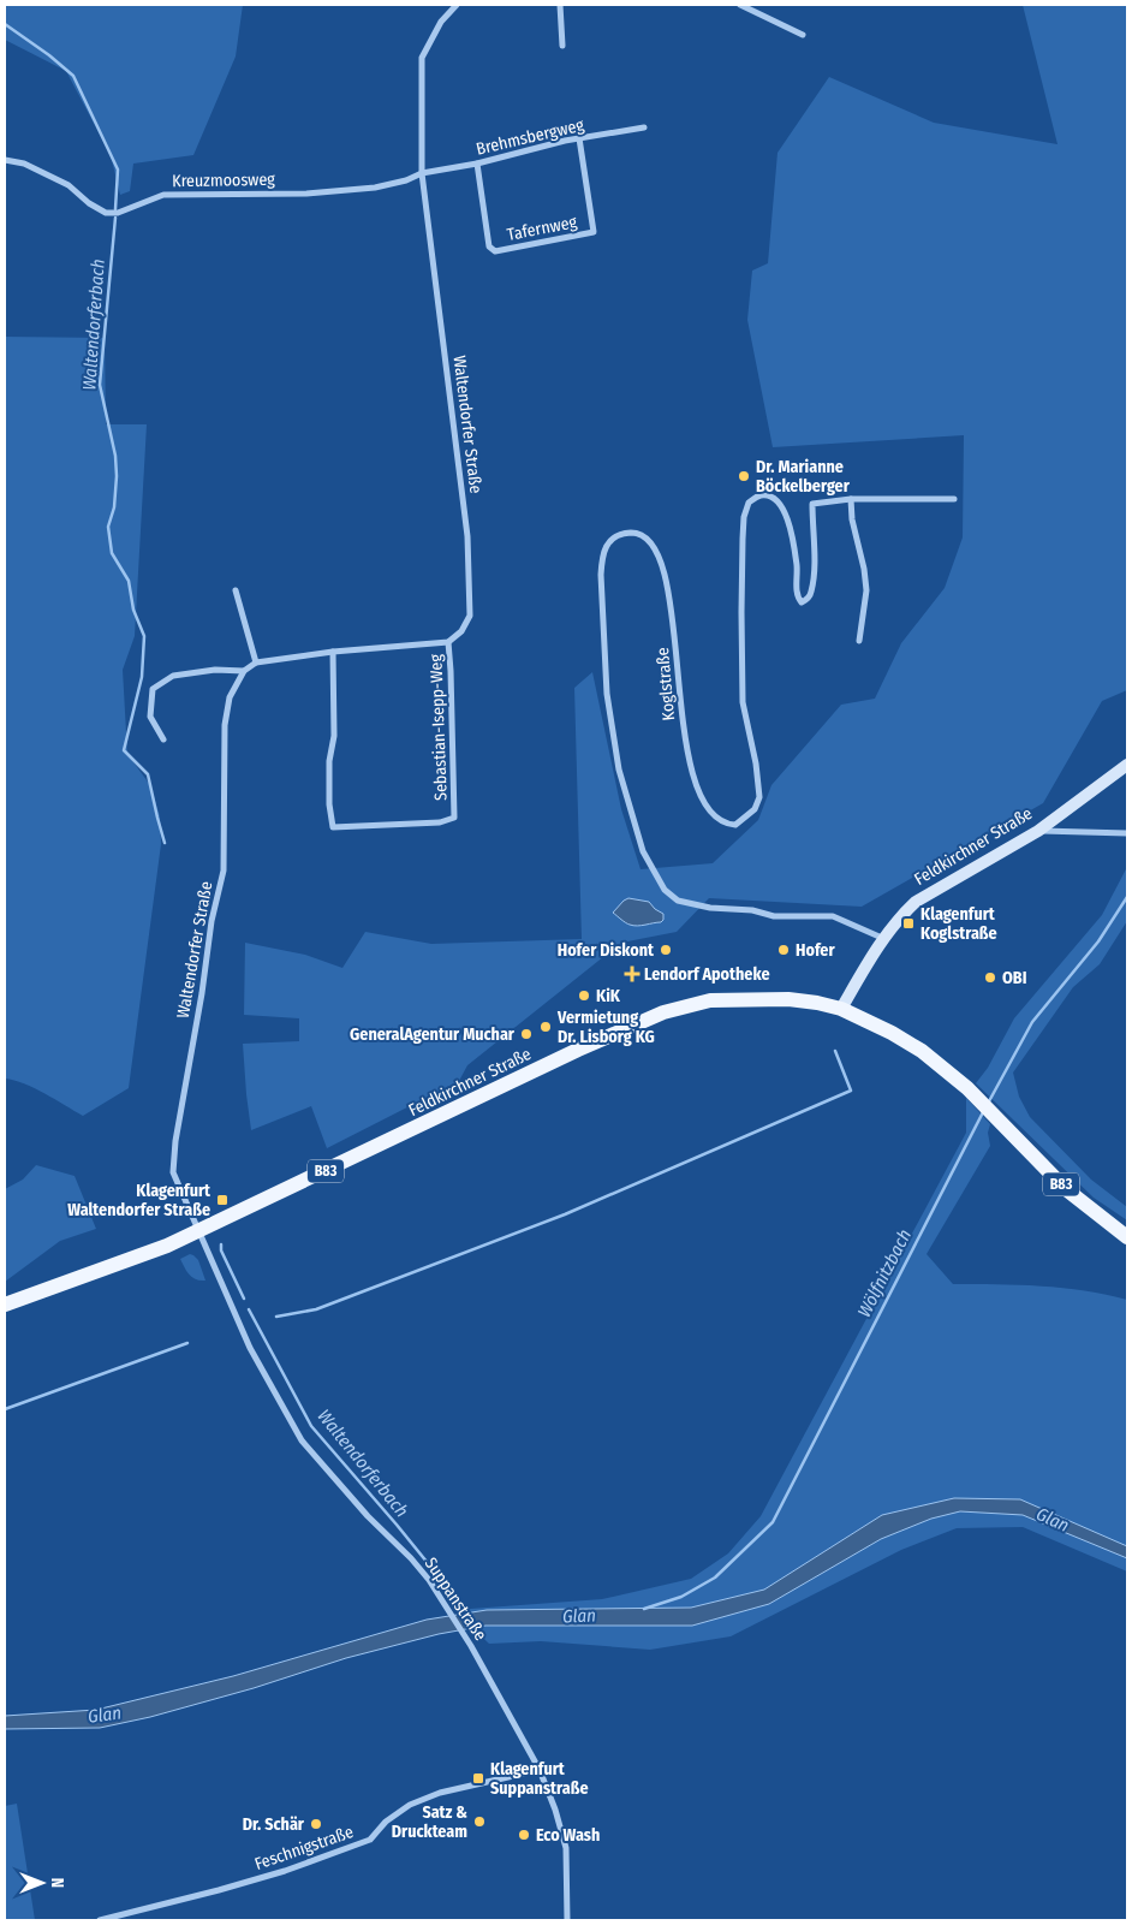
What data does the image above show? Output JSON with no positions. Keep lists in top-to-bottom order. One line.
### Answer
{"streets":{"main road":["Feldkirchner Straße","B83"],"street":["Brehmsbergweg","Kreuzmoosweg","Tafernweg","Waltendorfer Straße","Koglstraße","Sebastian-Isepp-Weg","Suppanstraße","Feschnigstraße"]},"crossings":[["Brehmsbergweg","Kreuzmoosweg"],["Brehmsbergweg","Tafernweg"],["Brehmsbergweg","Waltendorfer Straße"],["Kreuzmoosweg","Waltendorfer Straße"],["Waltendorfer Straße","Sebastian-Isepp-Weg"],["Waltendorfer Straße","Feldkirchner Straße"],["Waltendorfer Straße","Suppanstraße"],["Koglstraße","Feldkirchner Straße"],["Feldkirchner Straße","B83"],["Feldkirchner Straße","Suppanstraße"],["Suppanstraße","Feschnigstraße"]],"water":["Waltendorferbach","Wölfnitzbach","Glan"],"places":{"other":["Dr. Marianne Böckelberger","Hofer Diskont","Hofer","OBI","KiK","Vermietung Dr. Lisborg KG","GeneralAgentur Muchar","Satz & Druckteam","Dr. Schär","Eco Wash"],"transit":["Klagenfurt Koglstraße","Klagenfurt Waltendorfer Straße","Klagenfurt Suppanstraße"],"health":["Lendorf Apotheke"]},"north":"right"}
